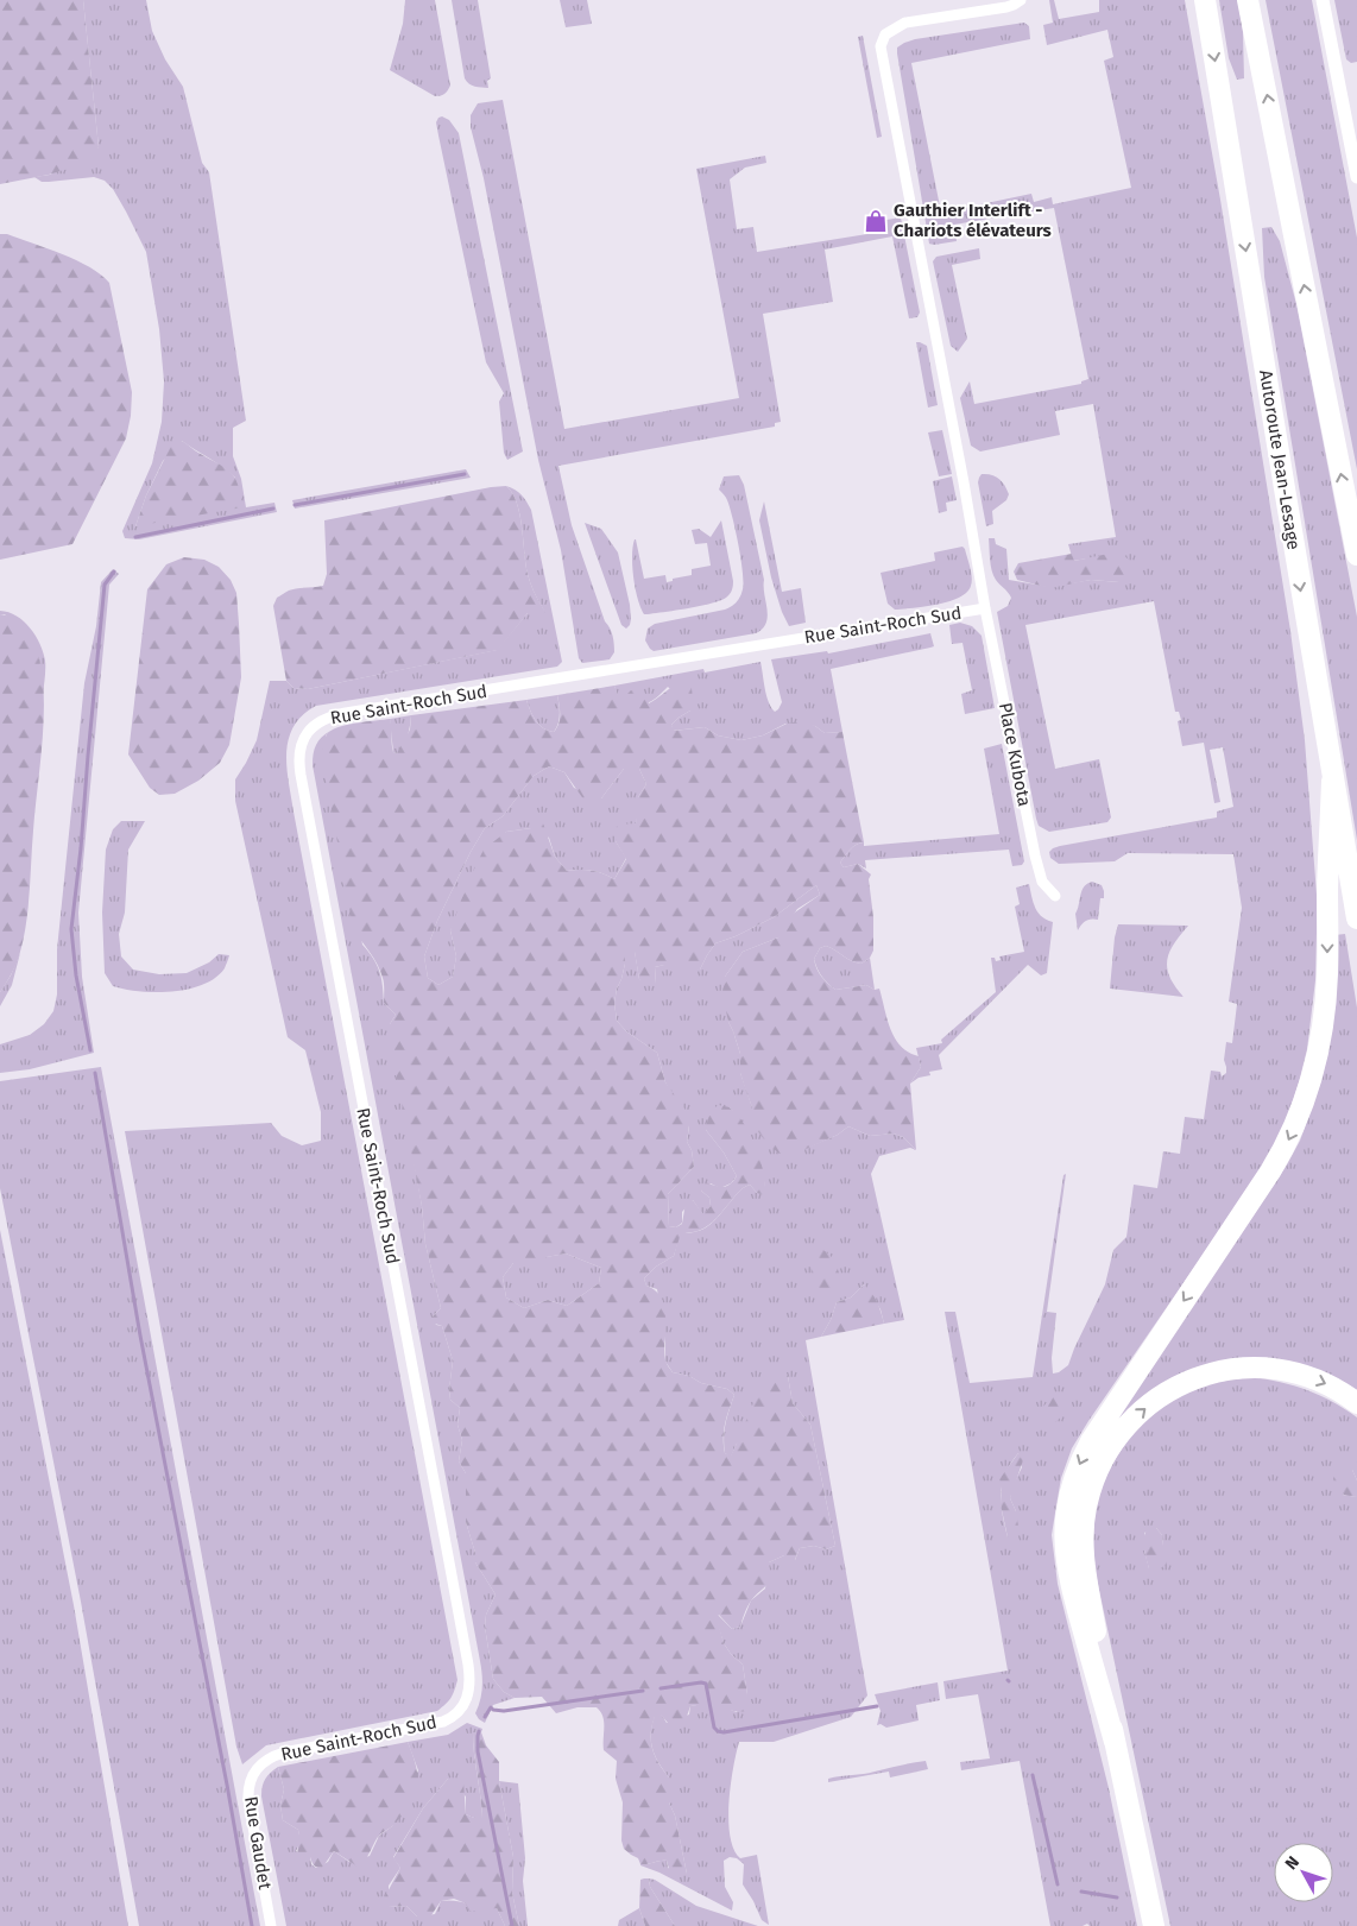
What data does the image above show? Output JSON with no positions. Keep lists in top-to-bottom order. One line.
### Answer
{"streets":{"highway":["Autoroute Jean-Lesage"],"street":["Rue Saint-Roch Sud","Place Kubota","Rue Gaudet"]},"crossings":[["Rue Saint-Roch Sud","Place Kubota"],["Rue Saint-Roch Sud","Rue Gaudet"]],"places":{"shop":["Gauthier Interlift - Chariots élévateurs"]},"north":"top left"}
